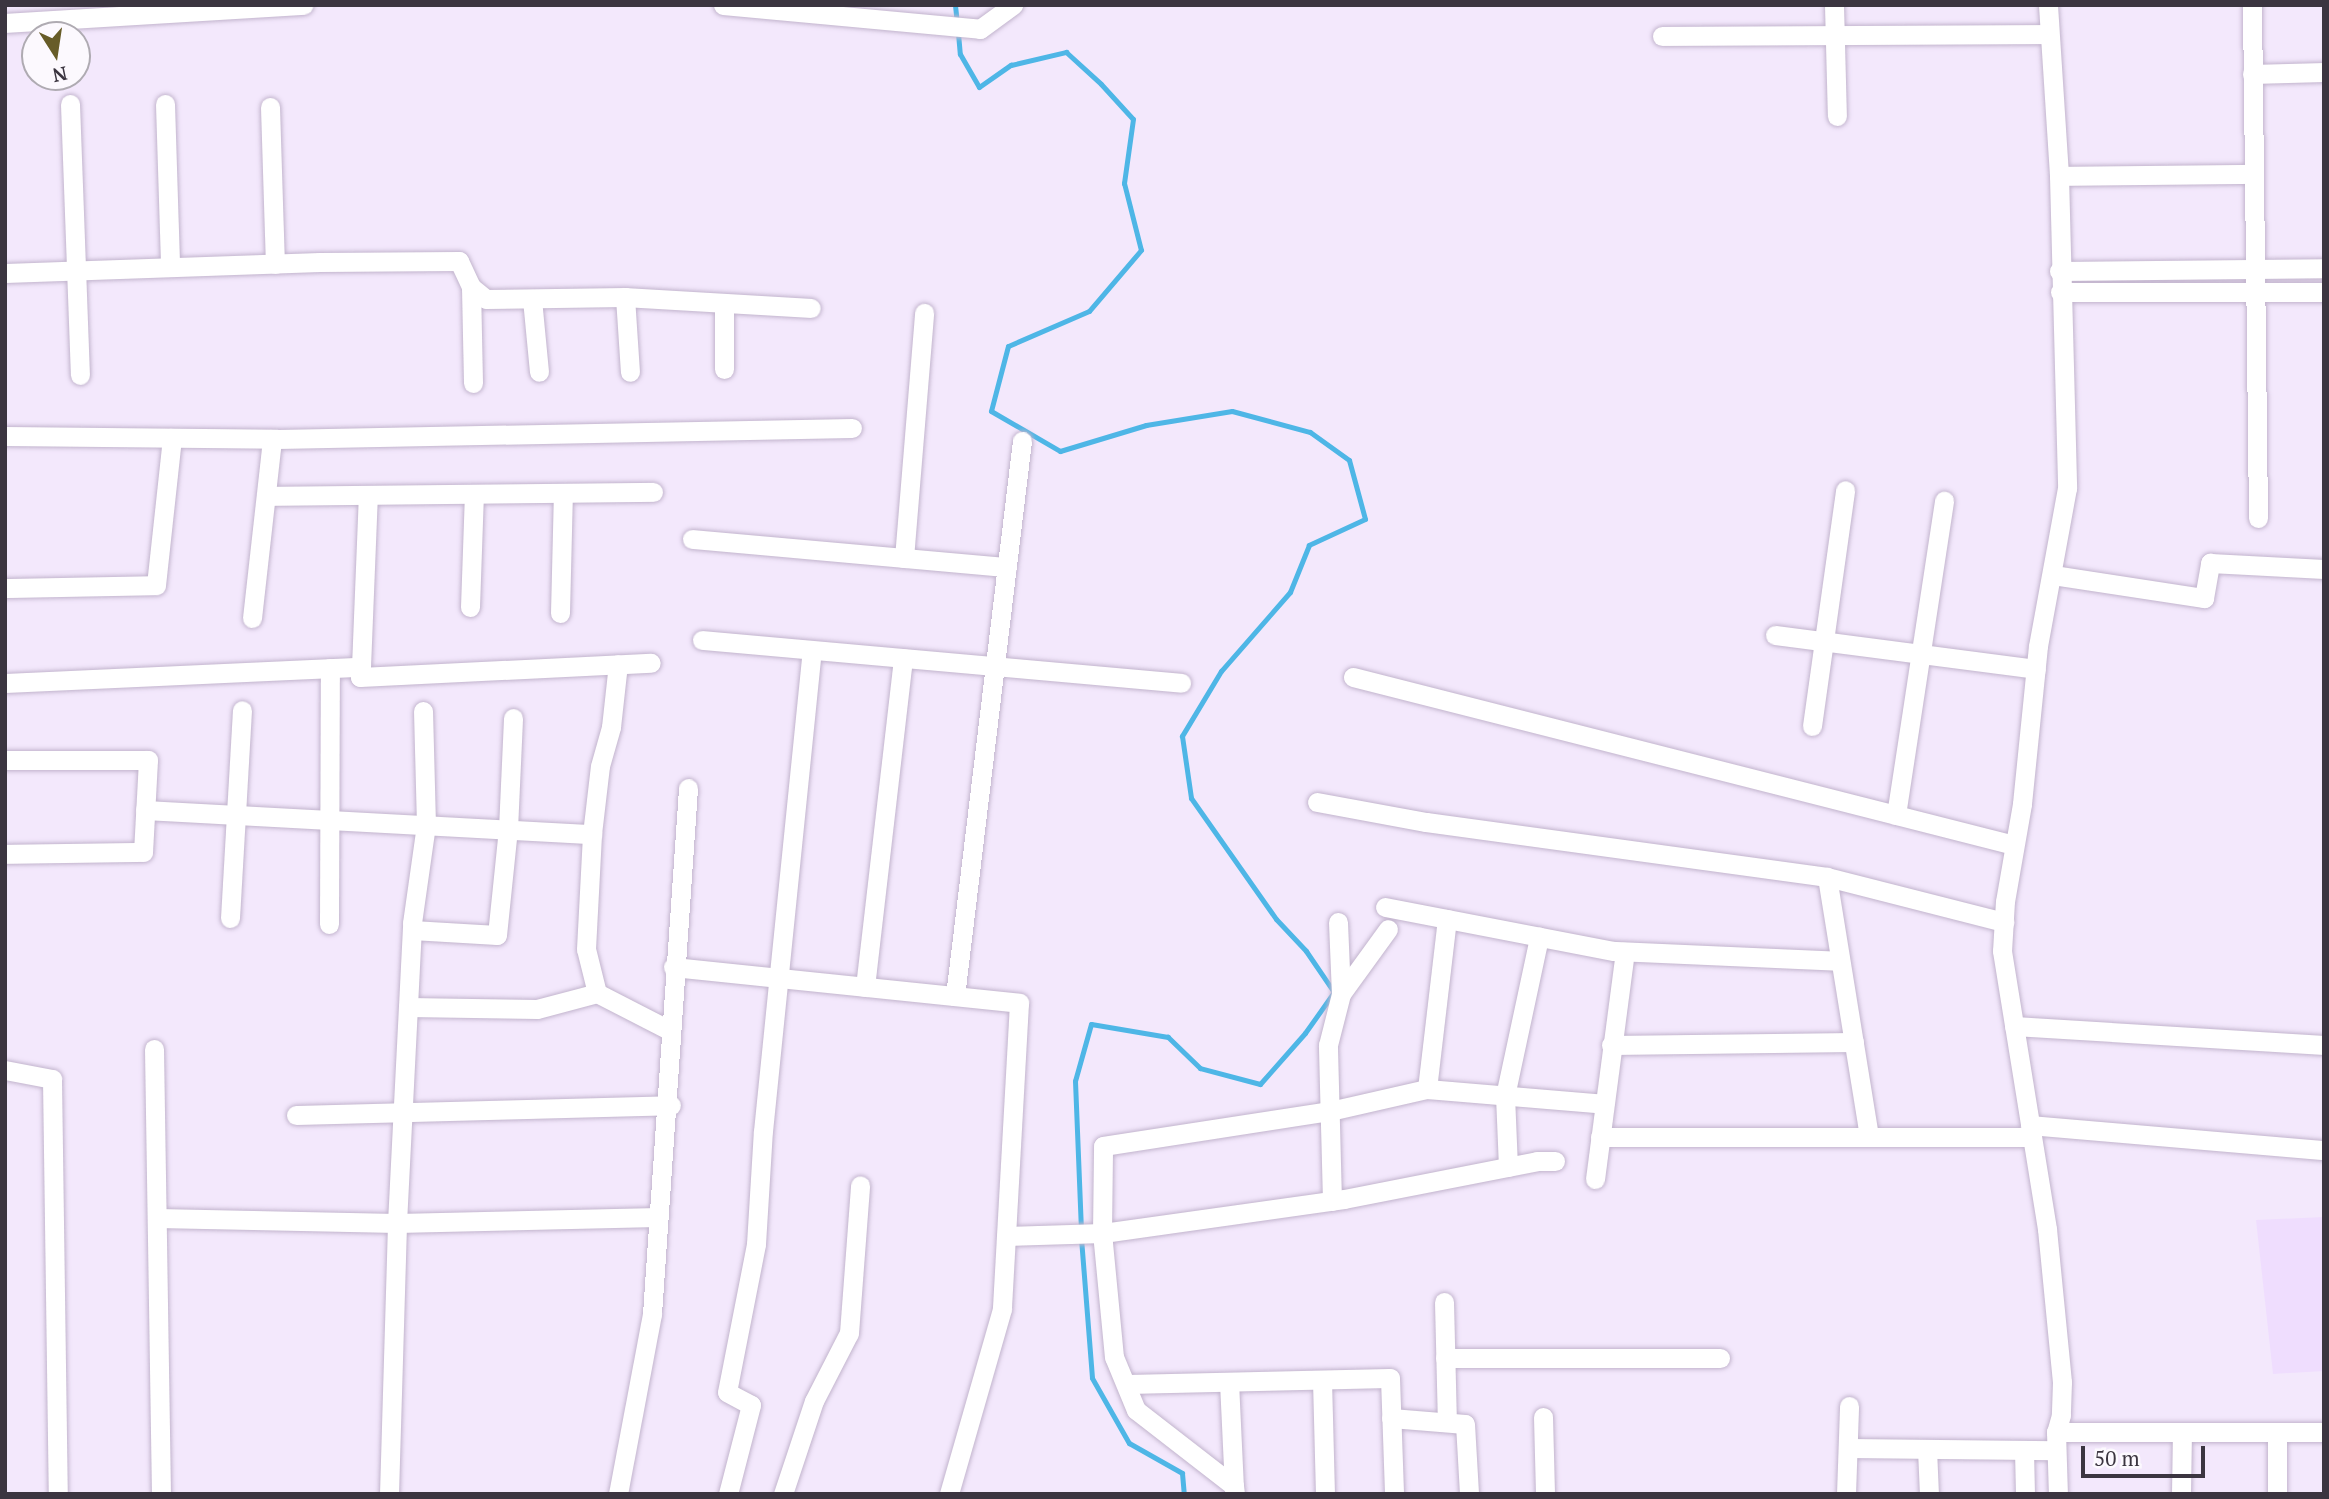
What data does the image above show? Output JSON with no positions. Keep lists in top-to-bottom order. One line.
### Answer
{"scale_bar":"50 m","north":"bottom"}
